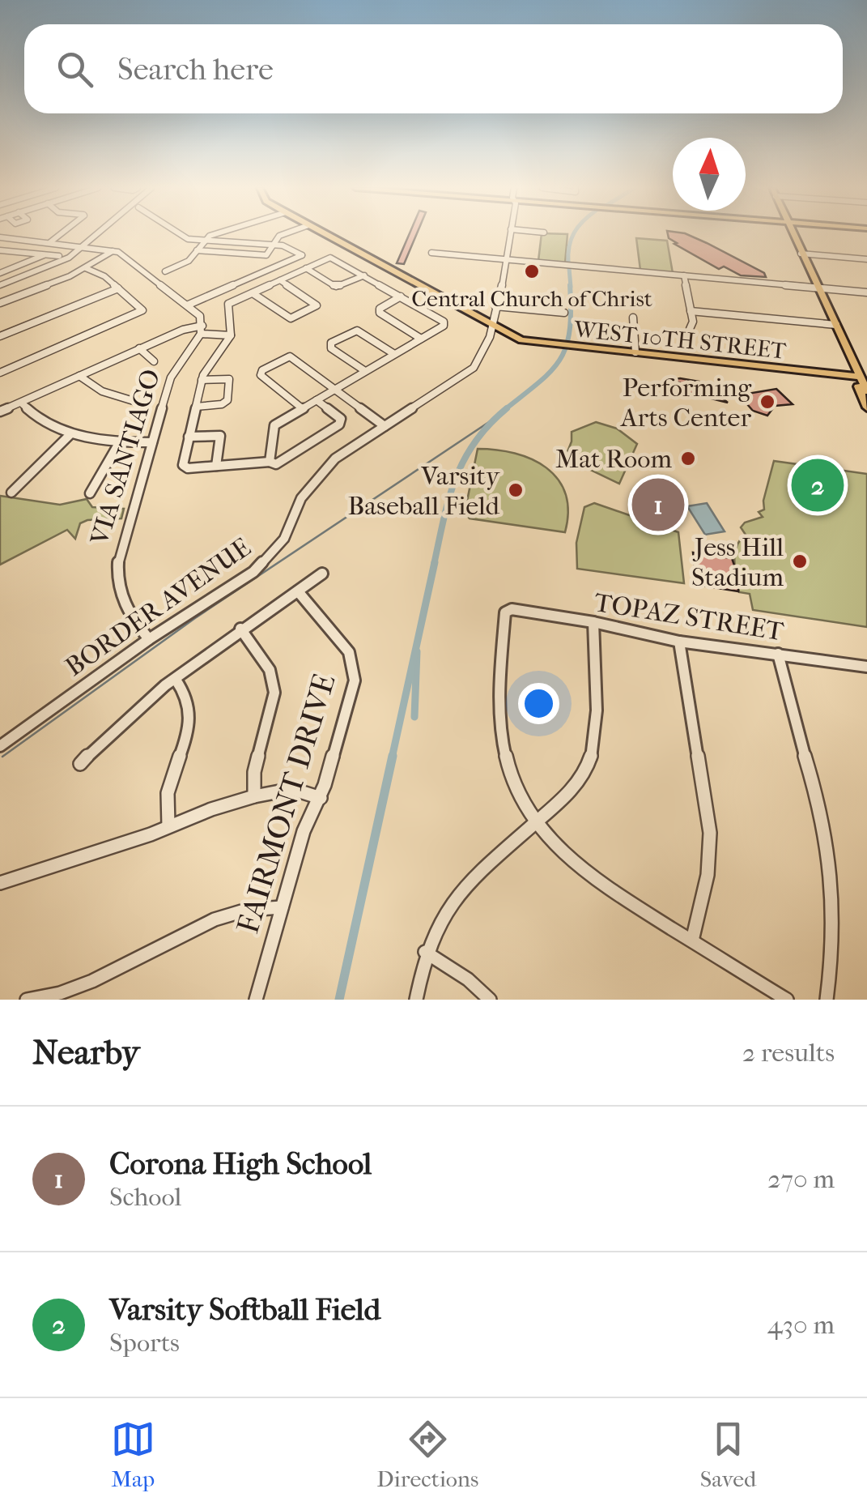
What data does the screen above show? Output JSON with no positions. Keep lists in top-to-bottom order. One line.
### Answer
{"streets":{"main road":["WEST 10TH STREET"],"street":["VIA SANTIAGO","BORDER AVENUE","TOPAZ STREET","FAIRMONT DRIVE"]},"crossings":[["WEST 10TH STREET","BORDER AVENUE"],["VIA SANTIAGO","BORDER AVENUE"]],"places":["Central Church of Christ","Performing Arts Center","Mat Room","Varsity Baseball Field","Jess Hill Stadium"],"north":"top","page":{"search":"Search here","pins":["2","1"],"heading":["Nearby","2 results"],"list":[{"mark":"1","name":"Corona High School","note":"School","value":"270 m"},{"mark":"2","name":"Varsity Softball Field","note":"Sports","value":"430 m"}],"nav":["Map","Directions","Saved"]}}
